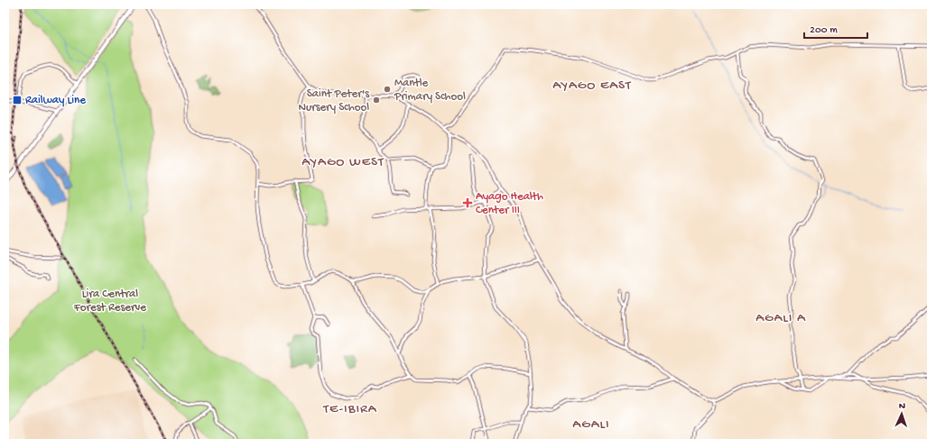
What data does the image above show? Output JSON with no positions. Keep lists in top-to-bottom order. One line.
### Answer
{"districts":["AYAGO EAST","AYAGO WEST","AGALI A","TE-IBIRA","AGALI"],"parks":["Lira Central Forest Reserve"],"places":{"other":["Mantle Primary School","Saint Peter's Nursery School"],"transit":["Railway Line"],"health":["Ayago Health Center III"]},"scale_bar":"200 m","north":"top"}
